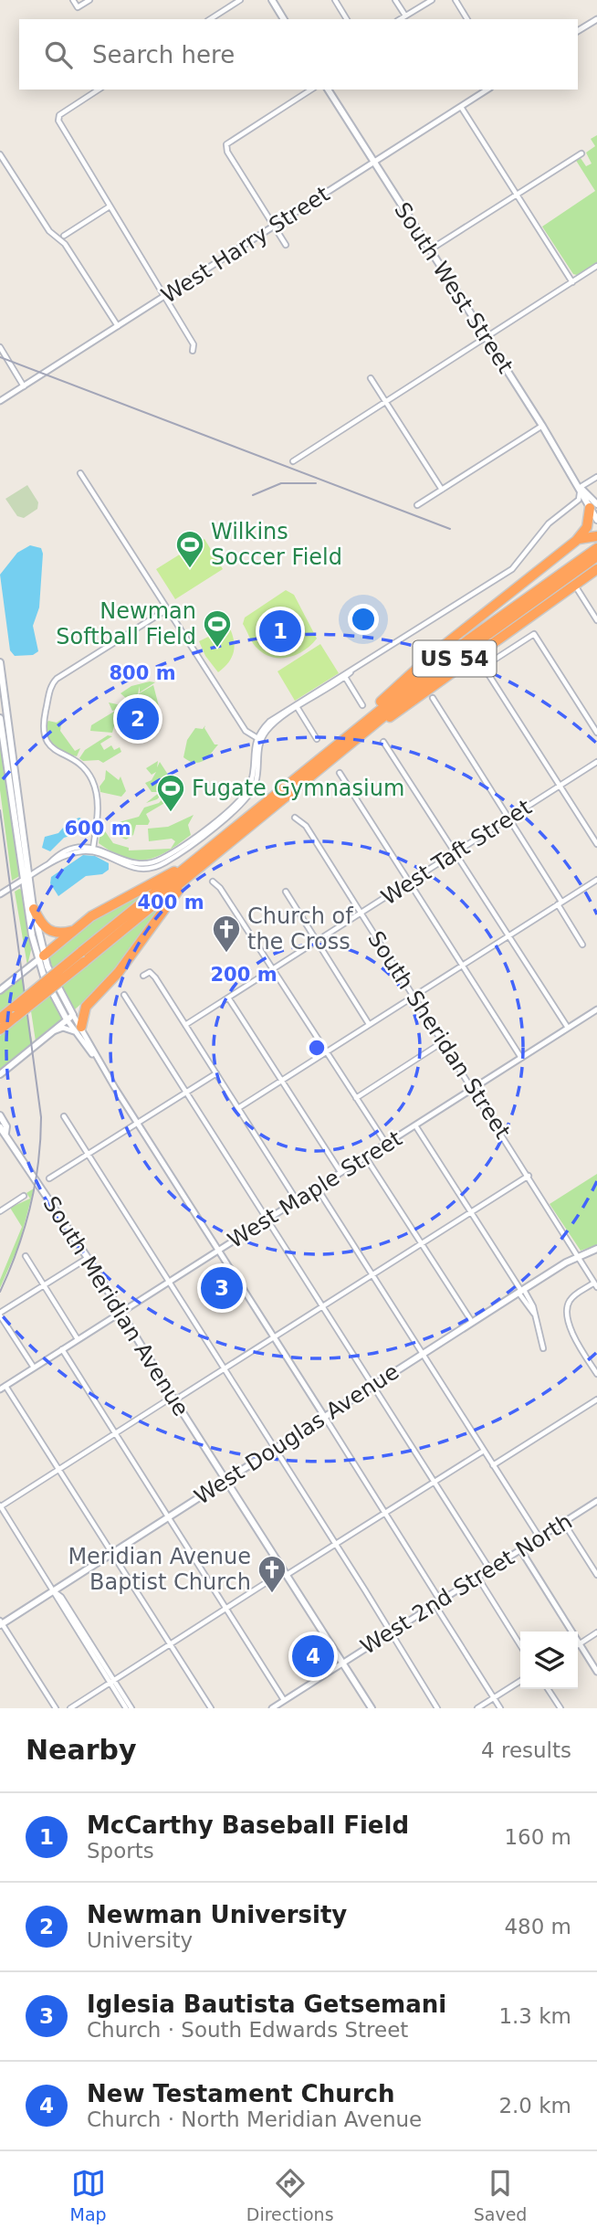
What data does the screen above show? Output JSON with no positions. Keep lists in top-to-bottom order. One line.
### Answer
{"streets":{"highway":["US 54"],"main road":["South West Street","South Meridian Avenue","West Douglas Avenue"],"street":["West Harry Street","West Taft Street","South Sheridan Street","West Maple Street","West 2nd Street North"]},"crossings":[["West Harry Street","South West Street"],["West Taft Street","South Sheridan Street"],["South Sheridan Street","West Maple Street"],["South Sheridan Street","West Douglas Avenue"],["West Maple Street","South Meridian Avenue"],["South Meridian Avenue","West Douglas Avenue"],["South Meridian Avenue","West 2nd Street North"]],"places":{"sports":["Wilkins Soccer Field","Newman Softball Field","Fugate Gymnasium"],"church":["Church of the Cross","Meridian Avenue Baptist Church"]},"page":{"search":"Search here","pins":["1","2","3","4"],"heading":["Nearby","4 results"],"list":[{"mark":"1","name":"McCarthy Baseball Field","note":"Sports","value":"160 m"},{"mark":"2","name":"Newman University","note":"University","value":"480 m"},{"mark":"3","name":"Iglesia Bautista Getsemani","note":"Church · South Edwards Street","value":"1.3 km"},{"mark":"4","name":"New Testament Church","note":"Church · North Meridian Avenue","value":"2.0 km"}],"nav":["Map","Directions","Saved"]},"rings":["800 m","600 m","400 m","200 m"]}
